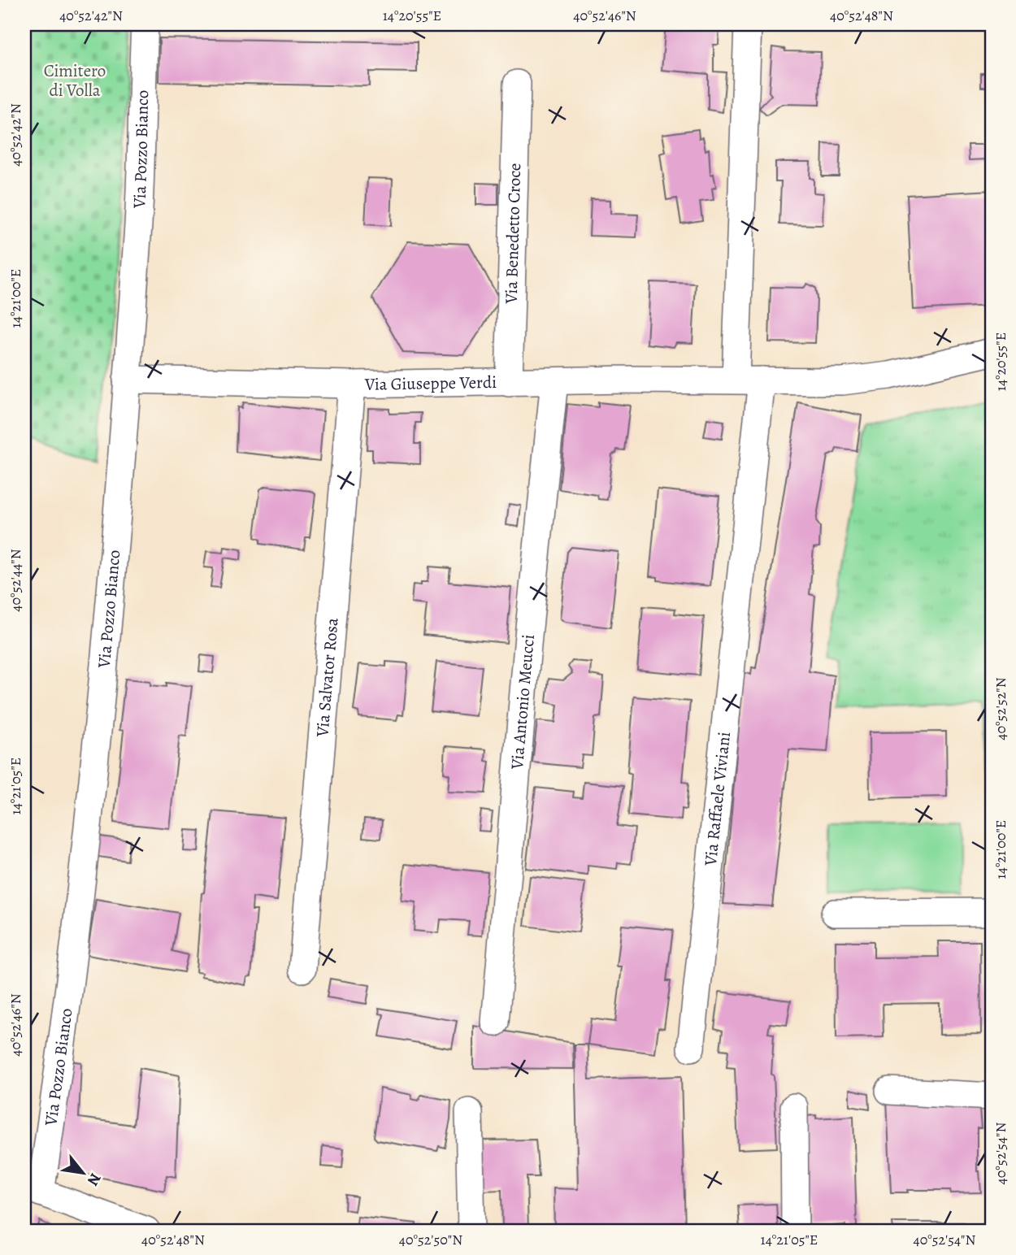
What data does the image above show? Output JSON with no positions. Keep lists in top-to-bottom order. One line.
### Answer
{"streets":{"street":["Via Pozzo Bianco","Via Benedetto Croce","Via Giuseppe Verdi","Via Salvator Rosa","Via Antonio Meucci","Via Raffaele Viviani"]},"crossings":[["Via Pozzo Bianco","Via Giuseppe Verdi"],["Via Benedetto Croce","Via Giuseppe Verdi"],["Via Giuseppe Verdi","Via Salvator Rosa"],["Via Giuseppe Verdi","Via Antonio Meucci"],["Via Giuseppe Verdi","Via Raffaele Viviani"]],"parks":["Cimitero di Volla"],"north":"bottom right","coordinates":["40°52'42\"N","14°20'55\"E","40°52'46\"N","40°52'48\"N","14°21'00\"E","40°52'44\"N","40°52'52\"N","14°21'05\"E","40°52'54\"N","40°52'50\"N"]}
